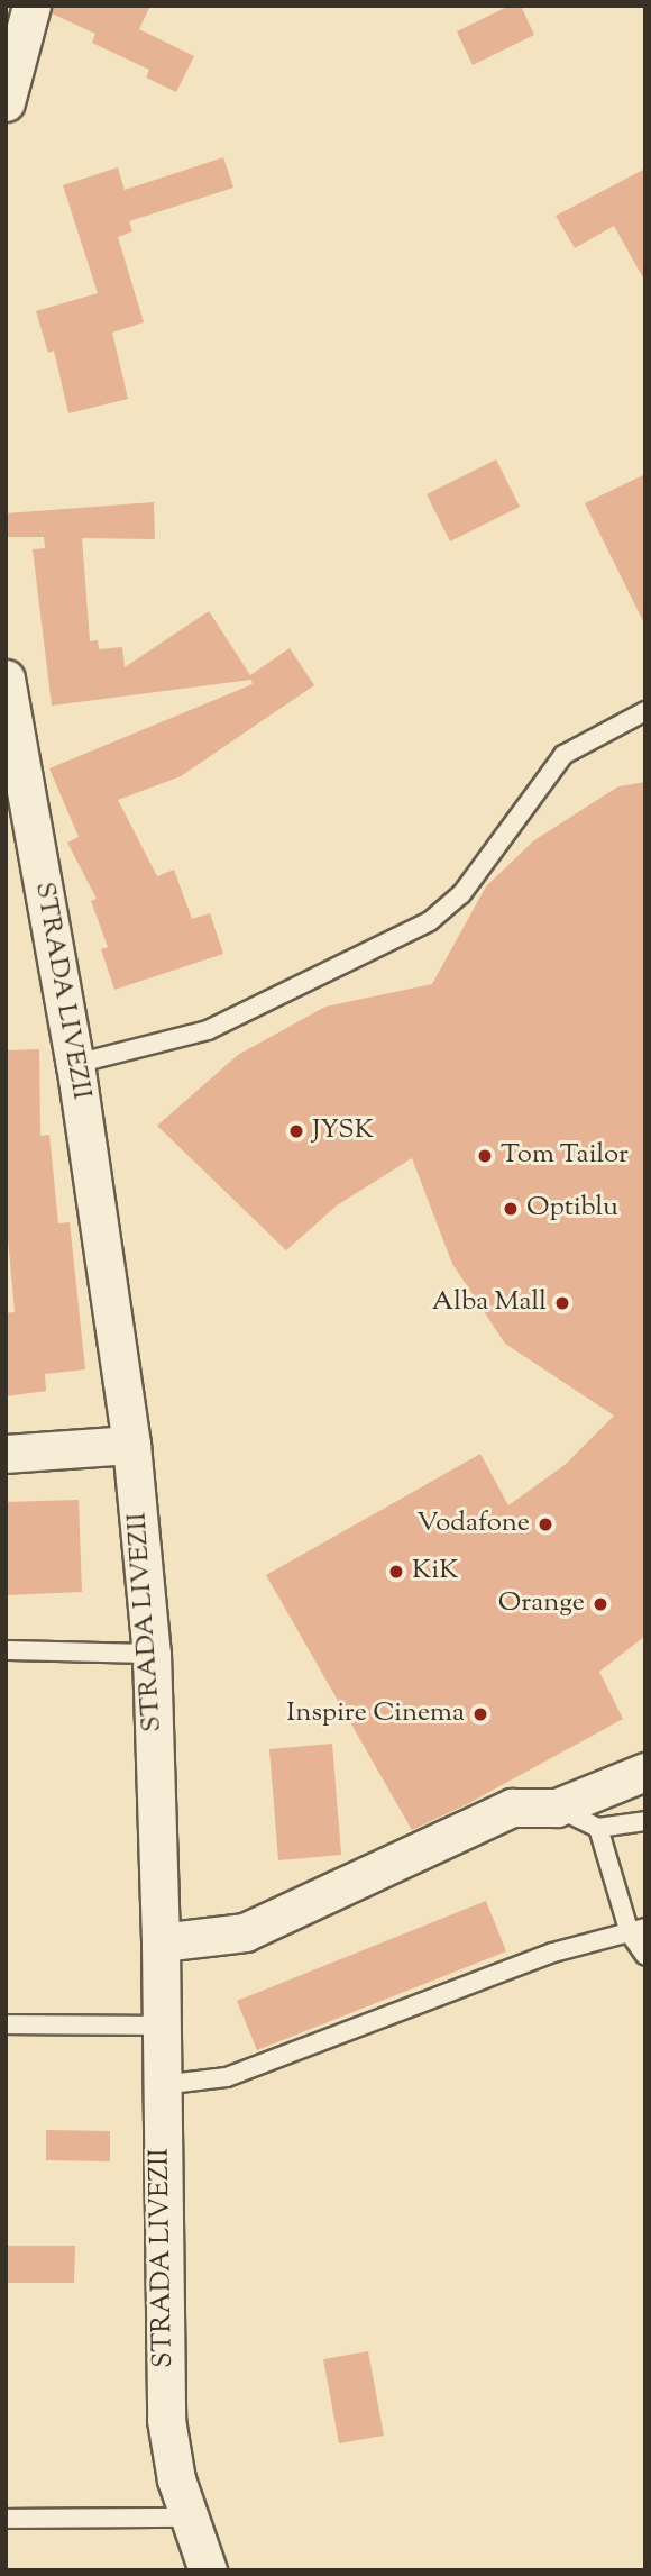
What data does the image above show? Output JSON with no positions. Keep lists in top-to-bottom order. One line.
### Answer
{"streets":{"street":["STRADA LIVEZII"]},"places":["JYSK","Tom Tailor","Optiblu","Alba Mall","Vodafone","KiK","Orange","Inspire Cinema"]}
